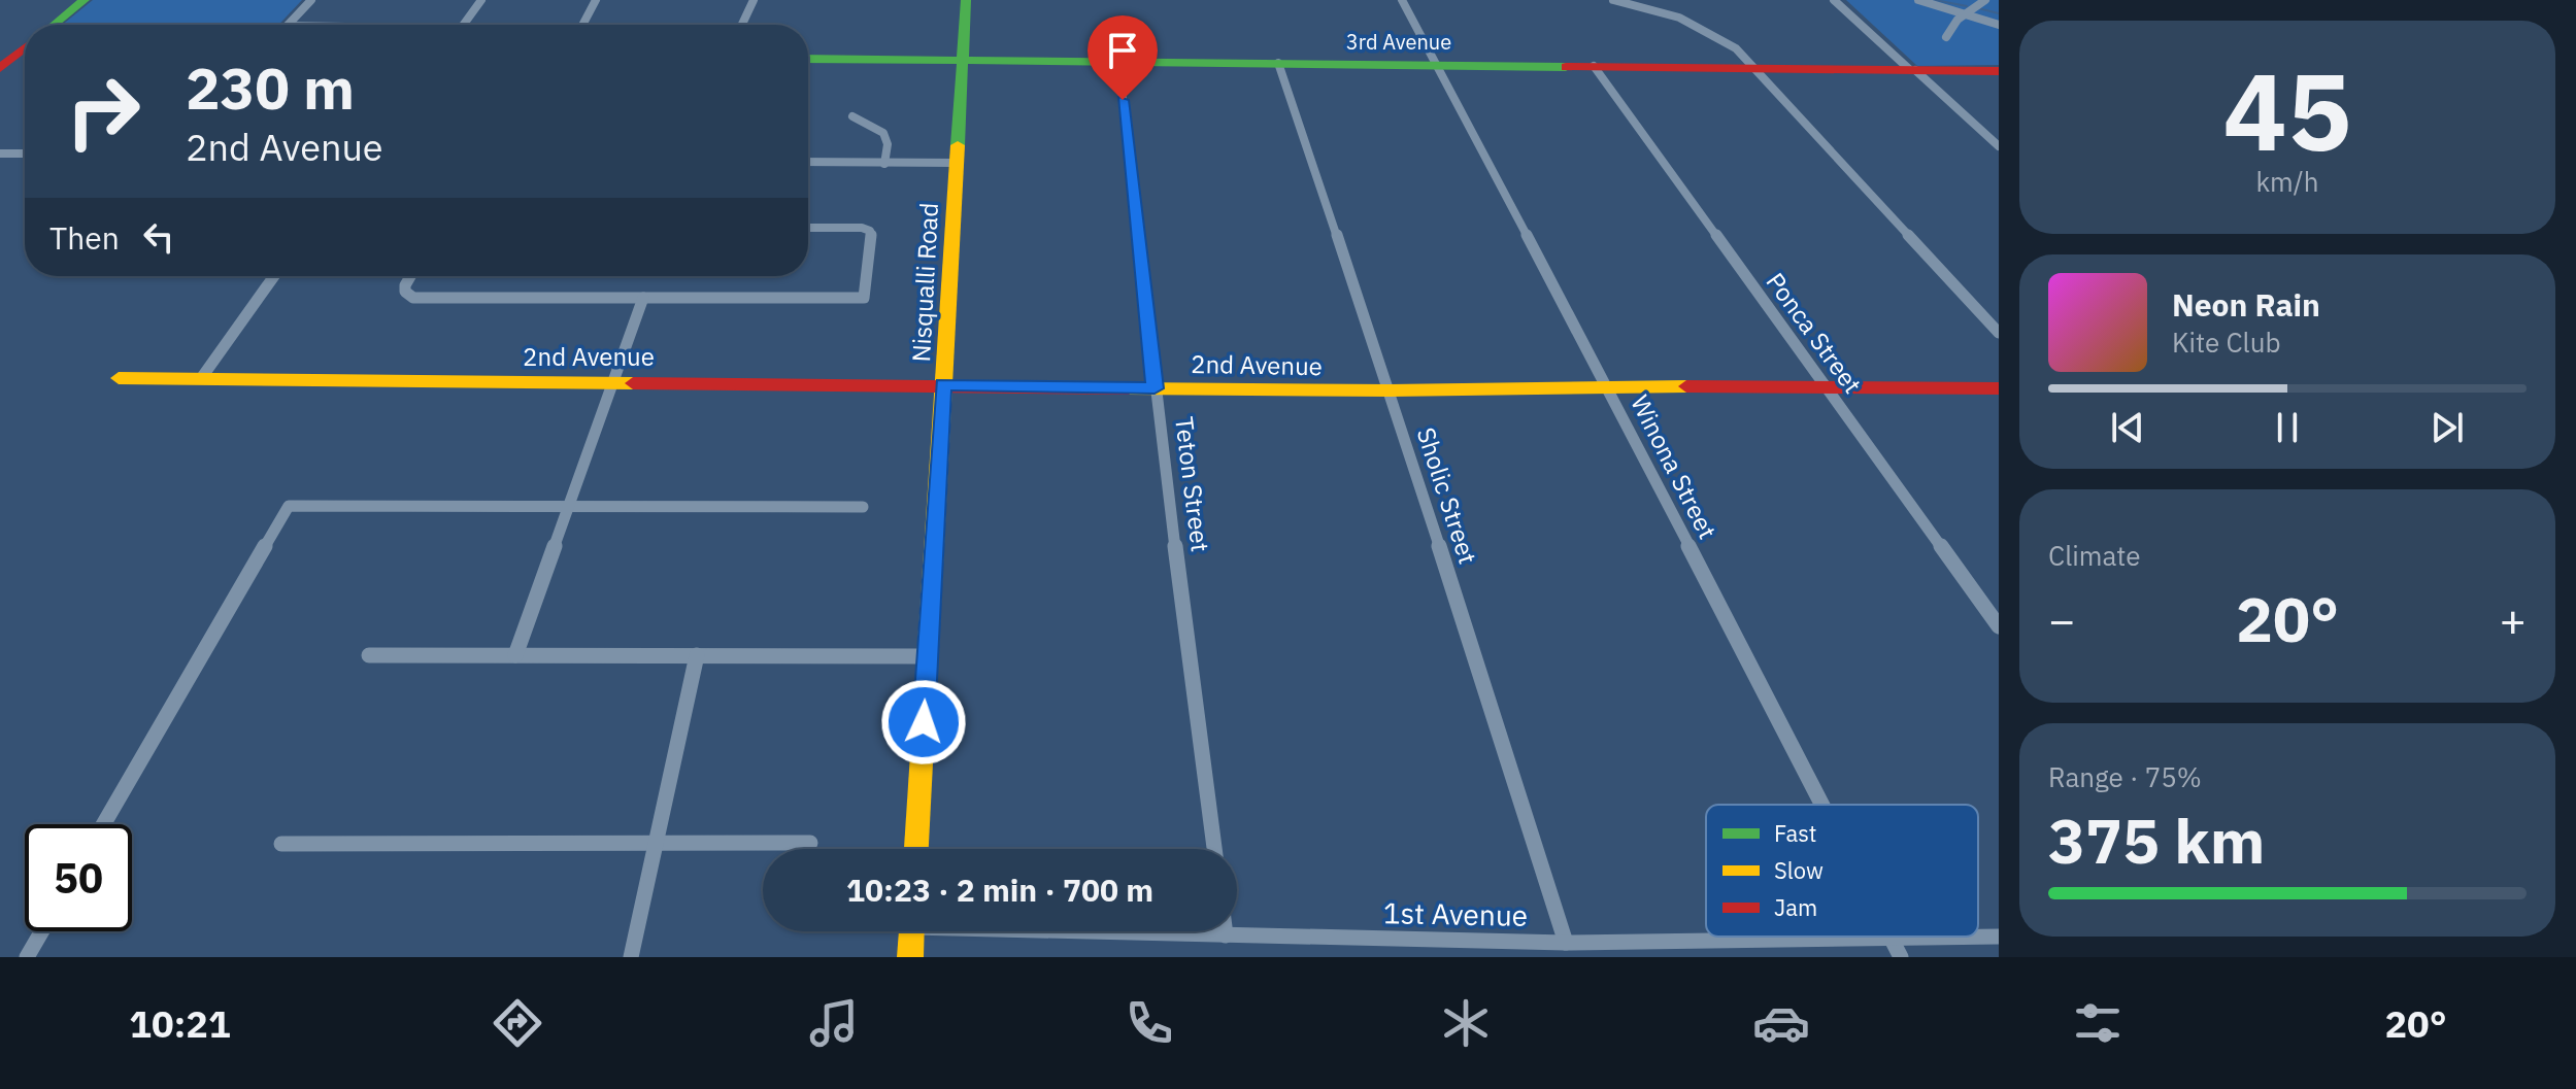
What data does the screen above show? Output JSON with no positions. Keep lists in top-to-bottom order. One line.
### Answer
{"streets":{"street":["3rd Avenue","Nisqualli Road","Ponca Street","2nd Avenue","Winona Street","Teton Street","Sholic Street","1st Avenue"]},"crossings":[["3rd Avenue","Nisqualli Road"],["3rd Avenue","Ponca Street"],["3rd Avenue","Winona Street"],["3rd Avenue","Teton Street"],["3rd Avenue","Sholic Street"],["Nisqualli Road","2nd Avenue"],["Ponca Street","2nd Avenue"],["2nd Avenue","Winona Street"],["2nd Avenue","Teton Street"],["2nd Avenue","Sholic Street"],["Winona Street","1st Avenue"],["Sholic Street","1st Avenue"]],"legend":["Fast","Slow","Jam"],"page":{"tile":[["45","km/h"],"Climate",["Range · 75%","375 km"]],"turn":["230 m","2nd Avenue"],"then":"Then","song":["Neon Rain","Kite Club"],"heat":["−","20°","+"],"limit":"50","trip":"10:23 · 2 min · 700 m","tabs":["10:21","20°"]}}
